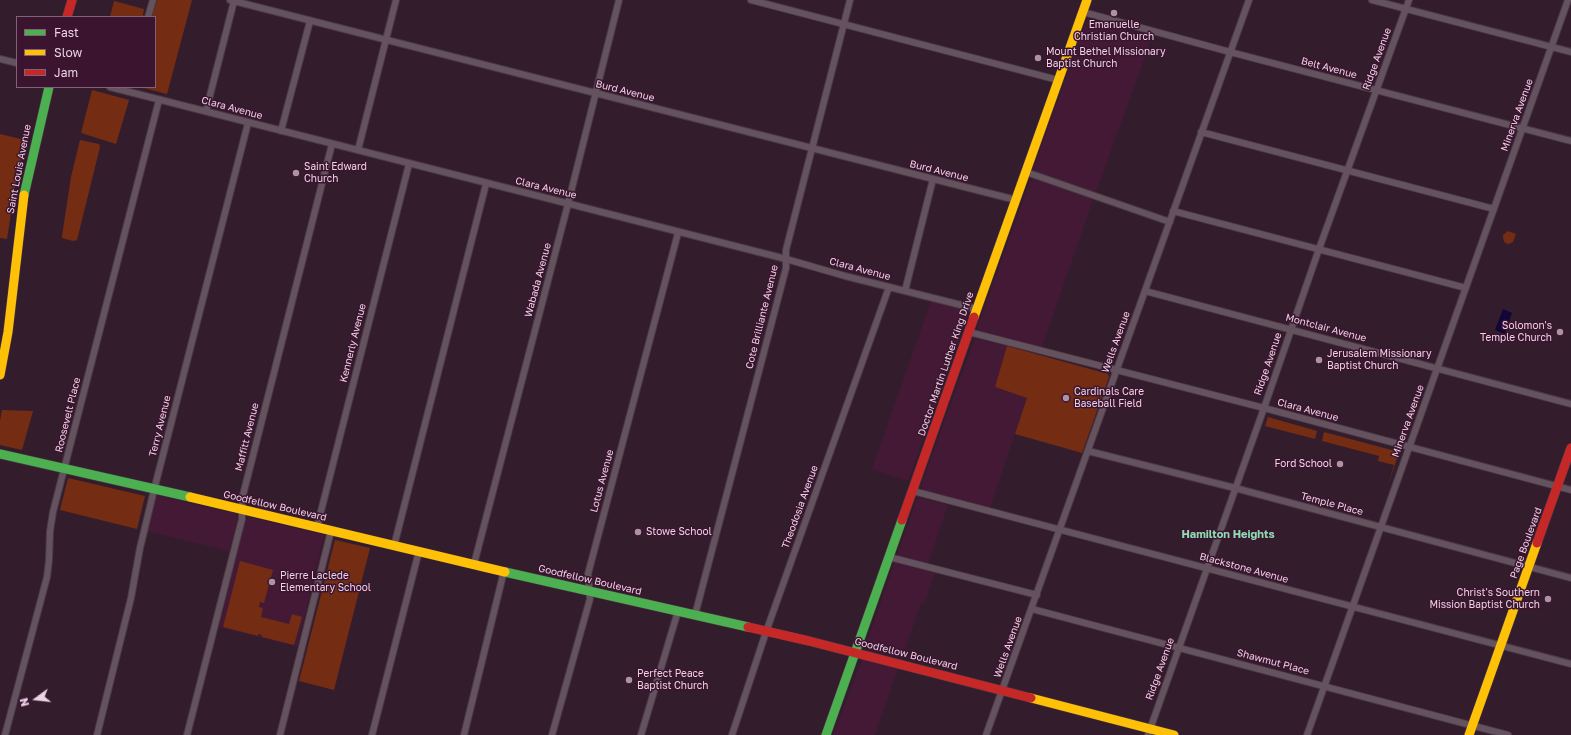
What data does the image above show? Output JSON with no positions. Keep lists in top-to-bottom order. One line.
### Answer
{"streets":{"main road":["Saint Louis Avenue","Doctor Martin Luther King Drive","Goodfellow Boulevard","Page Boulevard"],"street":["Ridge Avenue","Belt Avenue","Burd Avenue","Clara Avenue","Minerva Avenue","Wabada Avenue","Cote Brilliante Avenue","Montclair Avenue","Wells Avenue","Kennerly Avenue","Roosevelt Place","Terry Avenue","Maffitt Avenue","Lotus Avenue","Temple Place","Theodosia Avenue","Blackstone Avenue","Shawmut Place"]},"crossings":[["Ridge Avenue","Belt Avenue"],["Ridge Avenue","Clara Avenue"],["Ridge Avenue","Montclair Avenue"],["Ridge Avenue","Temple Place"],["Ridge Avenue","Goodfellow Boulevard"],["Ridge Avenue","Blackstone Avenue"],["Ridge Avenue","Shawmut Place"],["Belt Avenue","Minerva Avenue"],["Belt Avenue","Wells Avenue"],["Belt Avenue","Doctor Martin Luther King Drive"],["Burd Avenue","Wabada Avenue"],["Burd Avenue","Cote Brilliante Avenue"],["Burd Avenue","Doctor Martin Luther King Drive"],["Clara Avenue","Minerva Avenue"],["Clara Avenue","Wabada Avenue"],["Clara Avenue","Cote Brilliante Avenue"],["Clara Avenue","Wells Avenue"],["Clara Avenue","Kennerly Avenue"],["Clara Avenue","Doctor Martin Luther King Drive"],["Clara Avenue","Roosevelt Place"],["Clara Avenue","Terry Avenue"],["Clara Avenue","Maffitt Avenue"],["Clara Avenue","Lotus Avenue"],["Clara Avenue","Theodosia Avenue"],["Clara Avenue","Page Boulevard"],["Minerva Avenue","Montclair Avenue"],["Minerva Avenue","Temple Place"],["Minerva Avenue","Blackstone Avenue"],["Minerva Avenue","Shawmut Place"],["Wabada Avenue","Goodfellow Boulevard"],["Cote Brilliante Avenue","Goodfellow Boulevard"],["Montclair Avenue","Wells Avenue"],["Wells Avenue","Temple Place"],["Wells Avenue","Goodfellow Boulevard"],["Wells Avenue","Blackstone Avenue"],["Wells Avenue","Shawmut Place"],["Kennerly Avenue","Goodfellow Boulevard"],["Doctor Martin Luther King Drive","Goodfellow Boulevard"],["Doctor Martin Luther King Drive","Blackstone Avenue"],["Roosevelt Place","Goodfellow Boulevard"],["Terry Avenue","Goodfellow Boulevard"],["Maffitt Avenue","Goodfellow Boulevard"],["Lotus Avenue","Goodfellow Boulevard"],["Temple Place","Page Boulevard"],["Goodfellow Boulevard","Theodosia Avenue"],["Page Boulevard","Blackstone Avenue"],["Page Boulevard","Shawmut Place"]],"districts":["Hamilton Heights"],"places":["Emanuelle Christian Church","Mount Bethel Missionary Baptist Church","Saint Edward Church","Solomon's Temple Church","Jerusalem Missionary Baptist Church","Cardinals Care Baseball Field","Ford School","Stowe School","Pierre Laclede Elementary School","Christ's Southern Mission Baptist Church","Perfect Peace Baptist Church"],"legend":["Fast","Slow","Jam"],"north":"left"}
